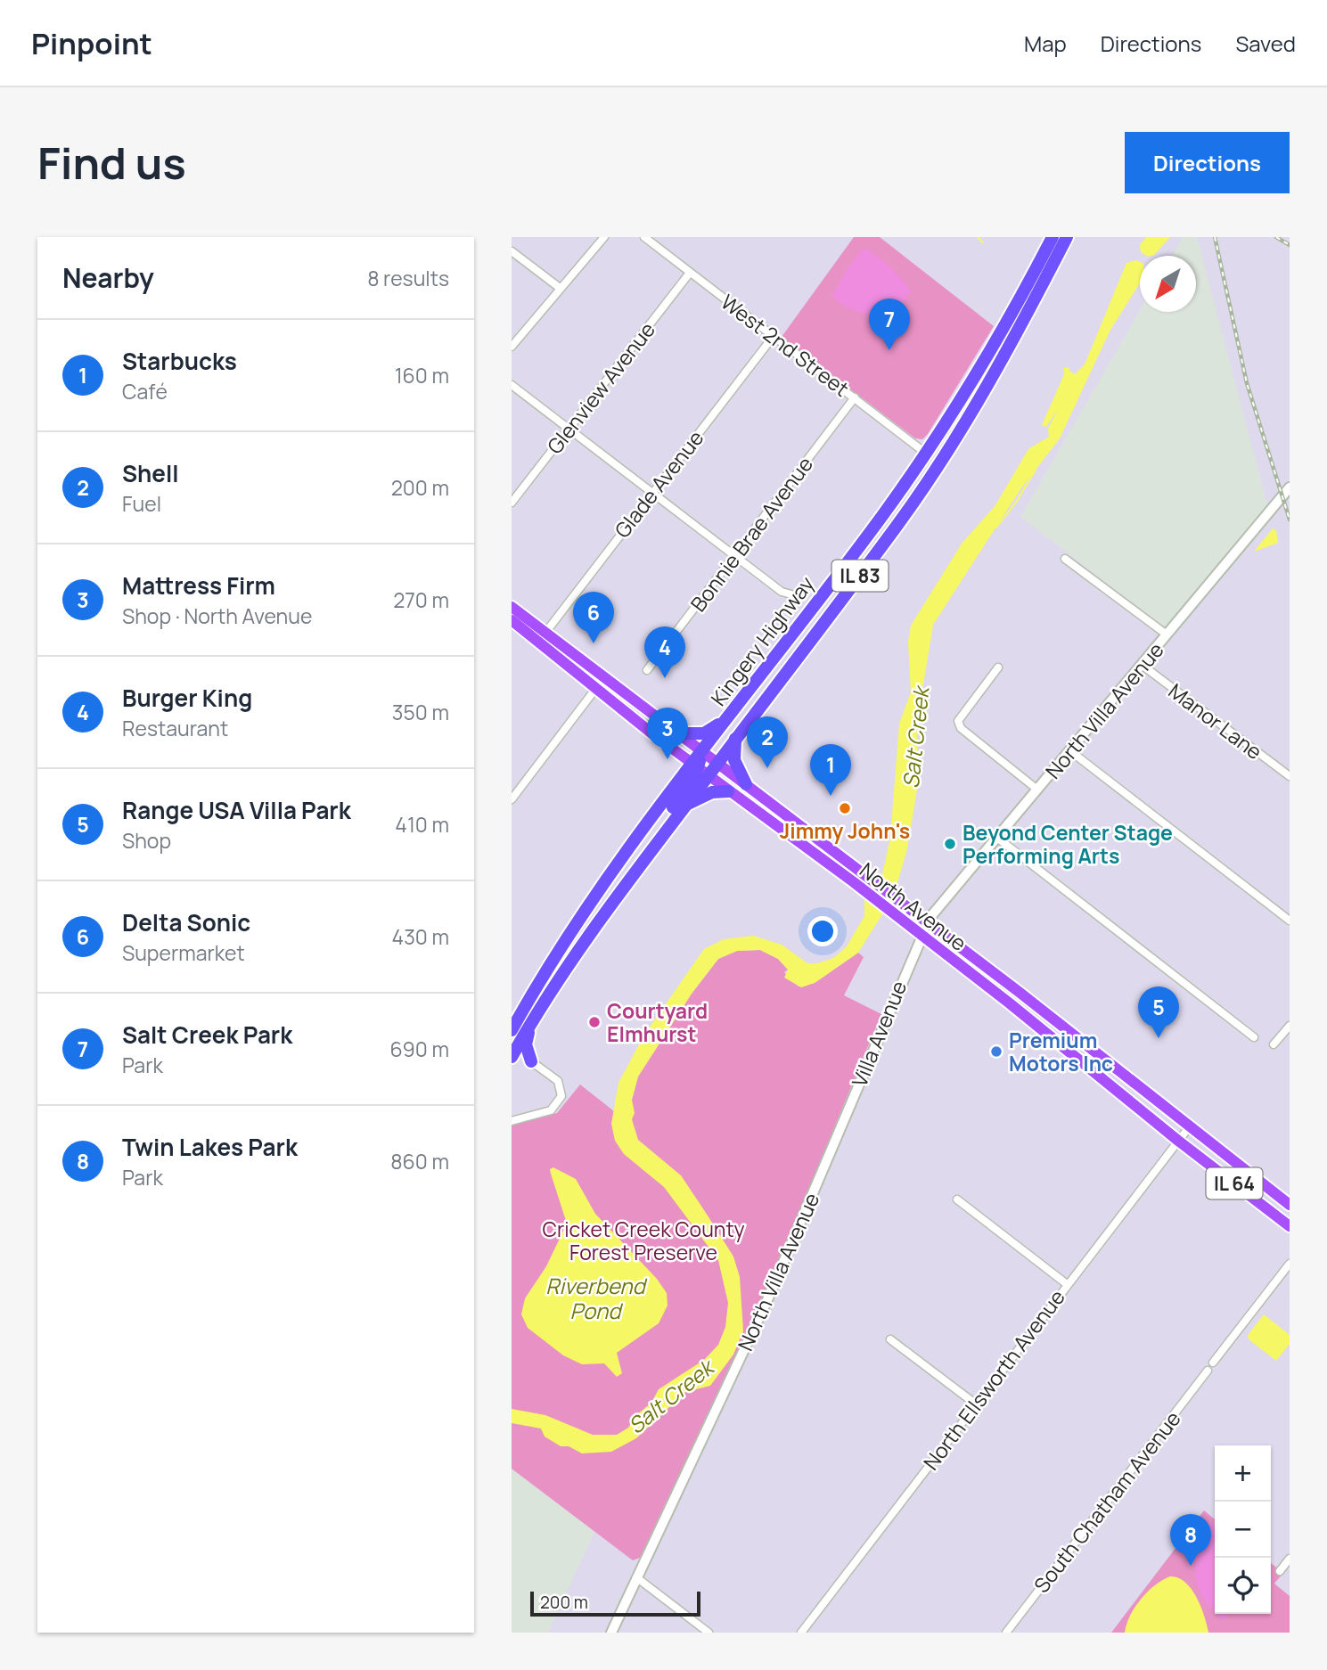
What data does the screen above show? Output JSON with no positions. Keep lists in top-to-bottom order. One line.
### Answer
{"streets":{"highway":["IL 83","Kingery Highway"],"main road":["North Villa Avenue","North Avenue","Villa Avenue","IL 64"],"street":["West 2nd Street","Glenview Avenue","Glade Avenue","Bonnie Brae Avenue","Manor Lane","North Ellsworth Avenue","South Chatham Avenue"]},"crossings":[["West 2nd Street","Glenview Avenue"],["West 2nd Street","Glade Avenue"],["West 2nd Street","Bonnie Brae Avenue"],["West 2nd Street","Kingery Highway"],["Glade Avenue","IL 64"],["IL 83","Kingery Highway"],["Kingery Highway","North Avenue"],["Kingery Highway","IL 64"],["North Villa Avenue","Manor Lane"],["North Villa Avenue","North Avenue"],["North Villa Avenue","Villa Avenue"],["North Villa Avenue","IL 64"],["North Avenue","Villa Avenue"],["North Avenue","IL 64"],["North Avenue","North Ellsworth Avenue"],["IL 64","North Ellsworth Avenue"]],"water":["Salt Creek","Riverbend Pond"],"parks":["Cricket Creek County Forest Preserve"],"places":["Jimmy John's","Beyond Center Stage Performing Arts","Courtyard Elmhurst","Premium Motors Inc"],"scale_bar":"200 m","north":"bottom left","page":{"header":"Pinpoint","nav":["Map","Directions","Saved"],"buttons":"Directions","title":"Find us","heading":["Nearby","8 results"],"pins":["7","6","4","3","2","1","5","8"],"list":[{"mark":"1","name":"Starbucks","note":"Café","value":"160 m"},{"mark":"2","name":"Shell","note":"Fuel","value":"200 m"},{"mark":"3","name":"Mattress Firm","note":"Shop · North Avenue","value":"270 m"},{"mark":"4","name":"Burger King","note":"Restaurant","value":"350 m"},{"mark":"5","name":"Range USA Villa Park","note":"Shop","value":"410 m"},{"mark":"6","name":"Delta Sonic","note":"Supermarket","value":"430 m"},{"mark":"7","name":"Salt Creek Park","note":"Park","value":"690 m"},{"mark":"8","name":"Twin Lakes Park","note":"Park","value":"860 m"}],"map_buttons":["+","−"],"scale":"200 m"}}
